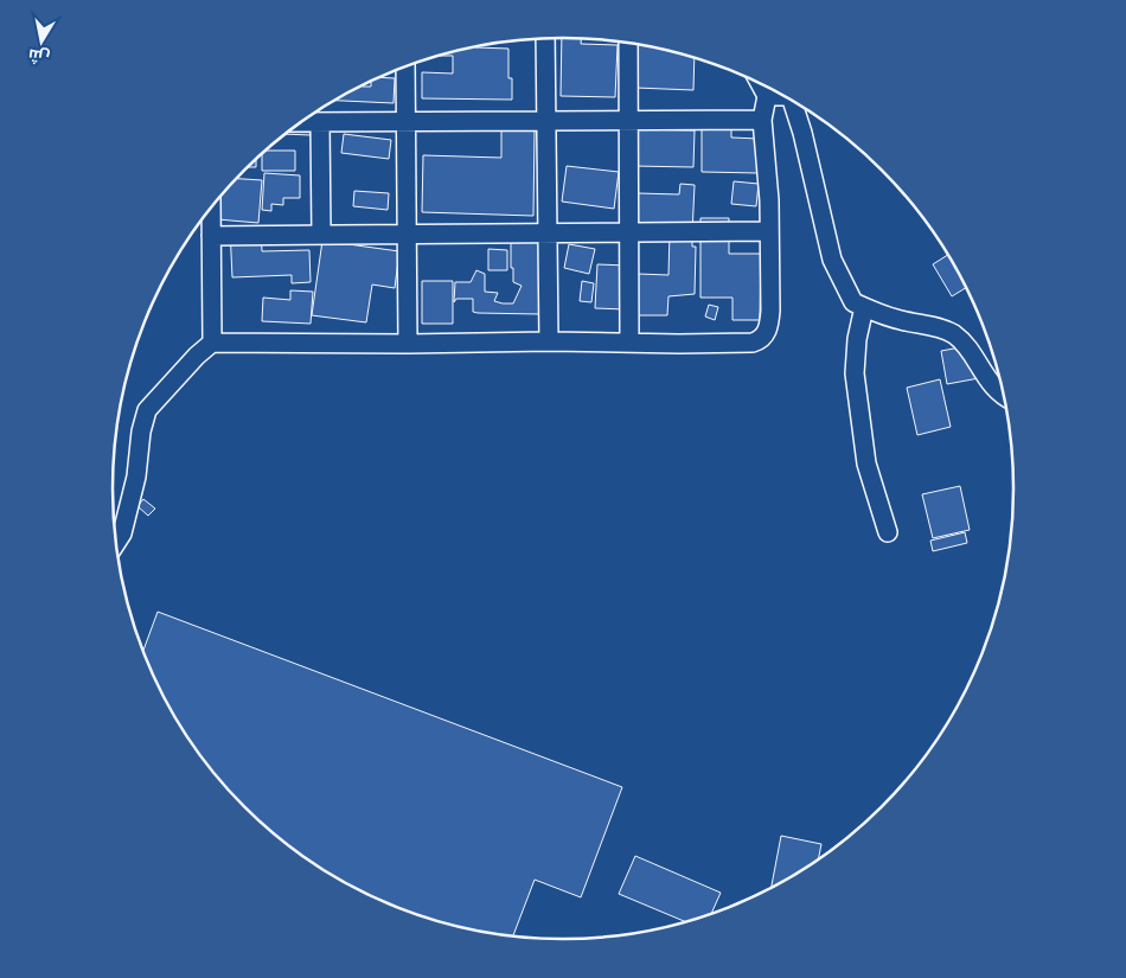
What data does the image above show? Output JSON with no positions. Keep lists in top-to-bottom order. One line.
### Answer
{"north":"bottom"}
